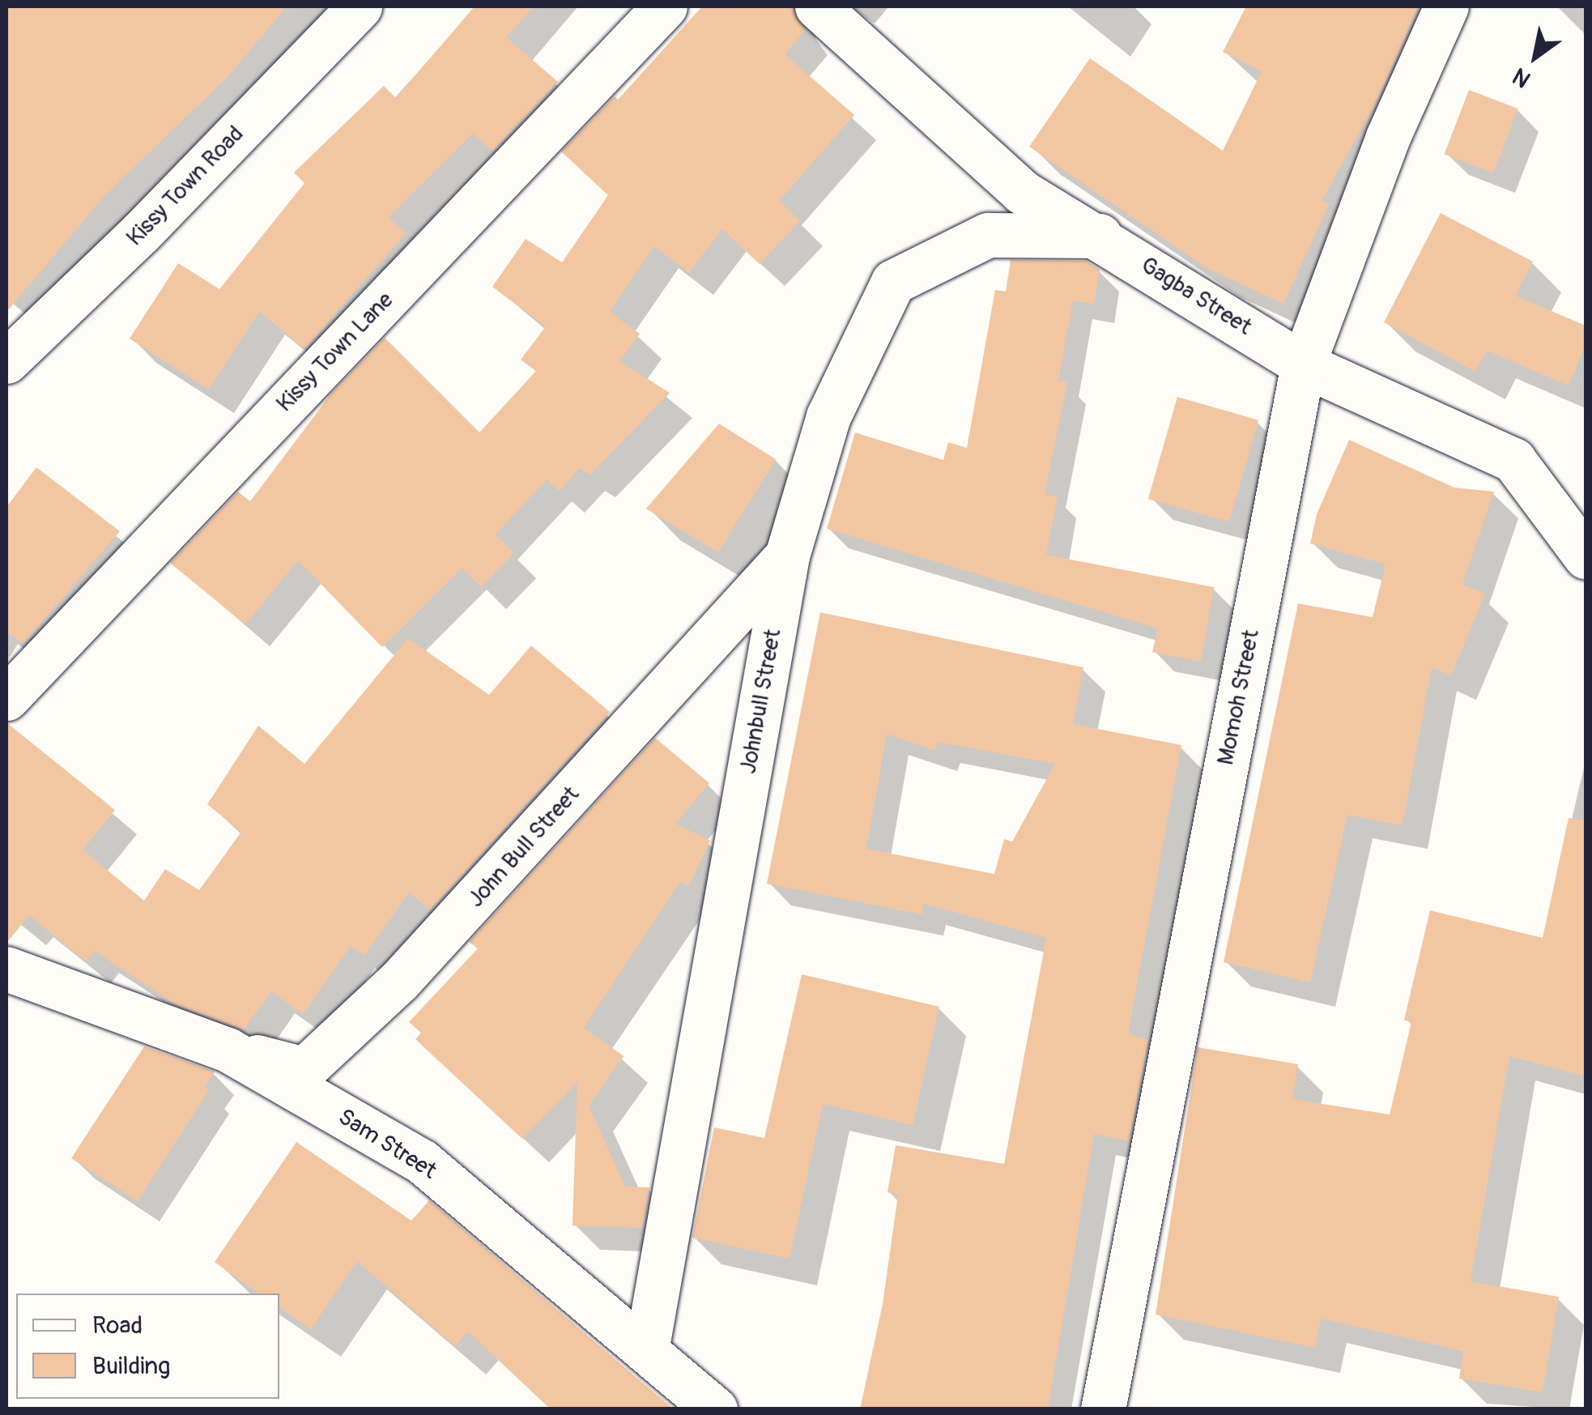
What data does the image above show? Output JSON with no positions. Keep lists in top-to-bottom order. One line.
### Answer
{"streets":{"street":["Kissy Town Road","Gagba Street","Kissy Town Lane","Momoh Street","Johnbull Street","John Bull Street","Sam Street"]},"crossings":[["Gagba Street","Momoh Street"],["Gagba Street","Johnbull Street"],["Johnbull Street","John Bull Street"],["Johnbull Street","Sam Street"],["John Bull Street","Sam Street"]],"legend":["Road","Building"],"north":"bottom left"}
